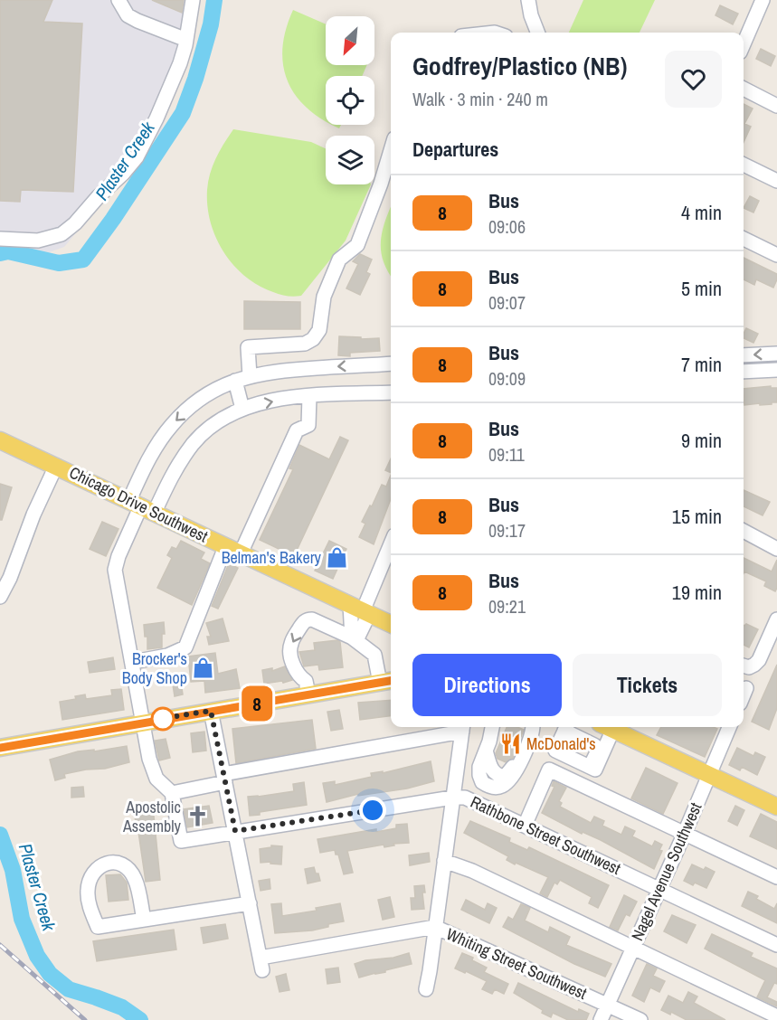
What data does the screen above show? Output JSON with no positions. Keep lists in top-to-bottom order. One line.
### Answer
{"streets":{"main road":["Chicago Drive Southwest"],"street":["Rathbone Street Southwest","Nagel Avenue Southwest","Whiting Street Southwest"]},"crossings":[["Rathbone Street Southwest","Nagel Avenue Southwest"],["Nagel Avenue Southwest","Whiting Street Southwest"]],"water":["Plaster Creek"],"places":{"shop":["Belman's Bakery","Brocker's Body Shop"],"restaurant":["McDonald's"],"church":["Apostolic Assembly"]},"lines":["bus line 8"],"north":"bottom left","page":{"on_map":"8","heading":[["Godfrey/Plastico (NB)","Walk · 3 min · 240 m"],"Departures"],"list":[{"mark":"8","name":"Bus","note":"09:06","value":"4 min"},{"mark":"8","name":"Bus","note":"09:07","value":"5 min"},{"mark":"8","name":"Bus","note":"09:09","value":"7 min"},{"mark":"8","name":"Bus","note":"09:11","value":"9 min"},{"mark":"8","name":"Bus","note":"09:17","value":"15 min"},{"mark":"8","name":"Bus","note":"09:21","value":"19 min"}],"buttons":["Directions","Tickets"]}}
